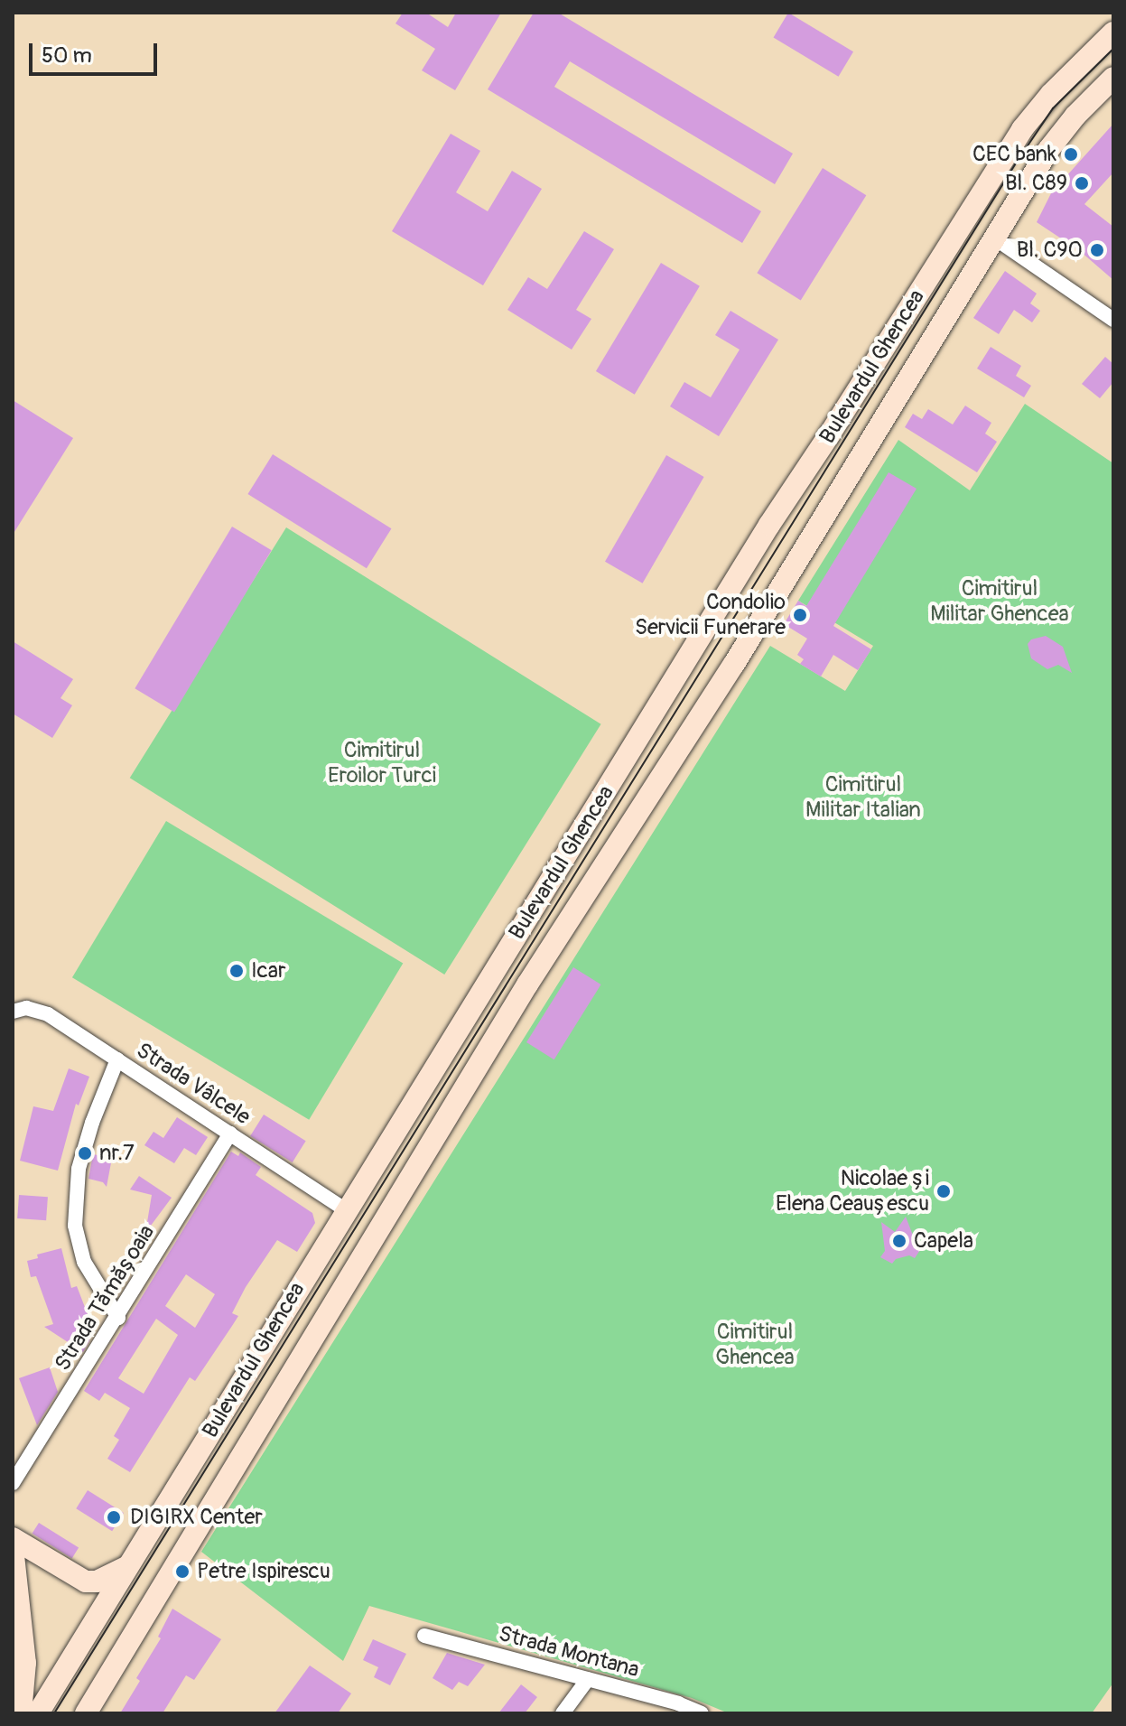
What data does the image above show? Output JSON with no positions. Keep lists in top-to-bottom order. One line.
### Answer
{"streets":{"main road":["Bulevardul Ghencea"],"street":["Strada Vâlcele","Strada Tămășoaia","Strada Montana"]},"crossings":[["Bulevardul Ghencea","Strada Vâlcele"],["Strada Vâlcele","Strada Tămășoaia"]],"parks":["Cimitirul Militar Ghencea","Cimitirul Eroilor Turci","Cimitirul Militar Italian","Cimitirul Ghencea"],"places":["CEC bank","Bl. C89","Bl. C90","Condolio Servicii Funerare","Icar","nr.7","Nicolae și Elena Ceaușescu","Capela","DIGIRX Center","Petre Ispirescu"],"scale_bar":"50 m"}
